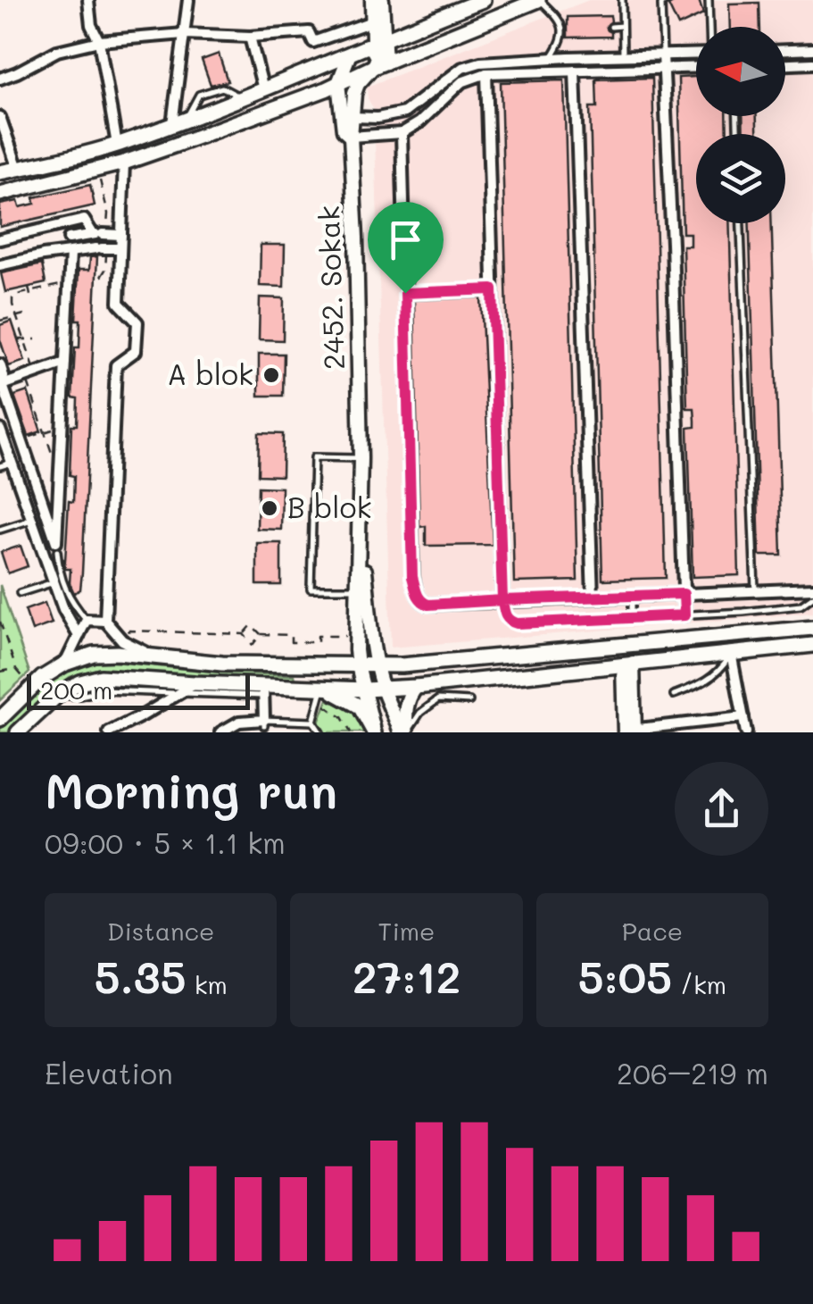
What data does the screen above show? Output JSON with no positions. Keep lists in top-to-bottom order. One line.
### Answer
{"streets":{"main road":["2452. Sokak"]},"places":["A blok","B blok"],"scale_bar":"200 m","north":"left","page":{"scale":"200 m","heading":["Morning run","09:00 · 5 × 1.1 km"],"stats":[["Distance","5.35 km"],["Time","27:12"],["Pace","5:05 /km"]],"chart":["Elevation","206–219 m"]}}
